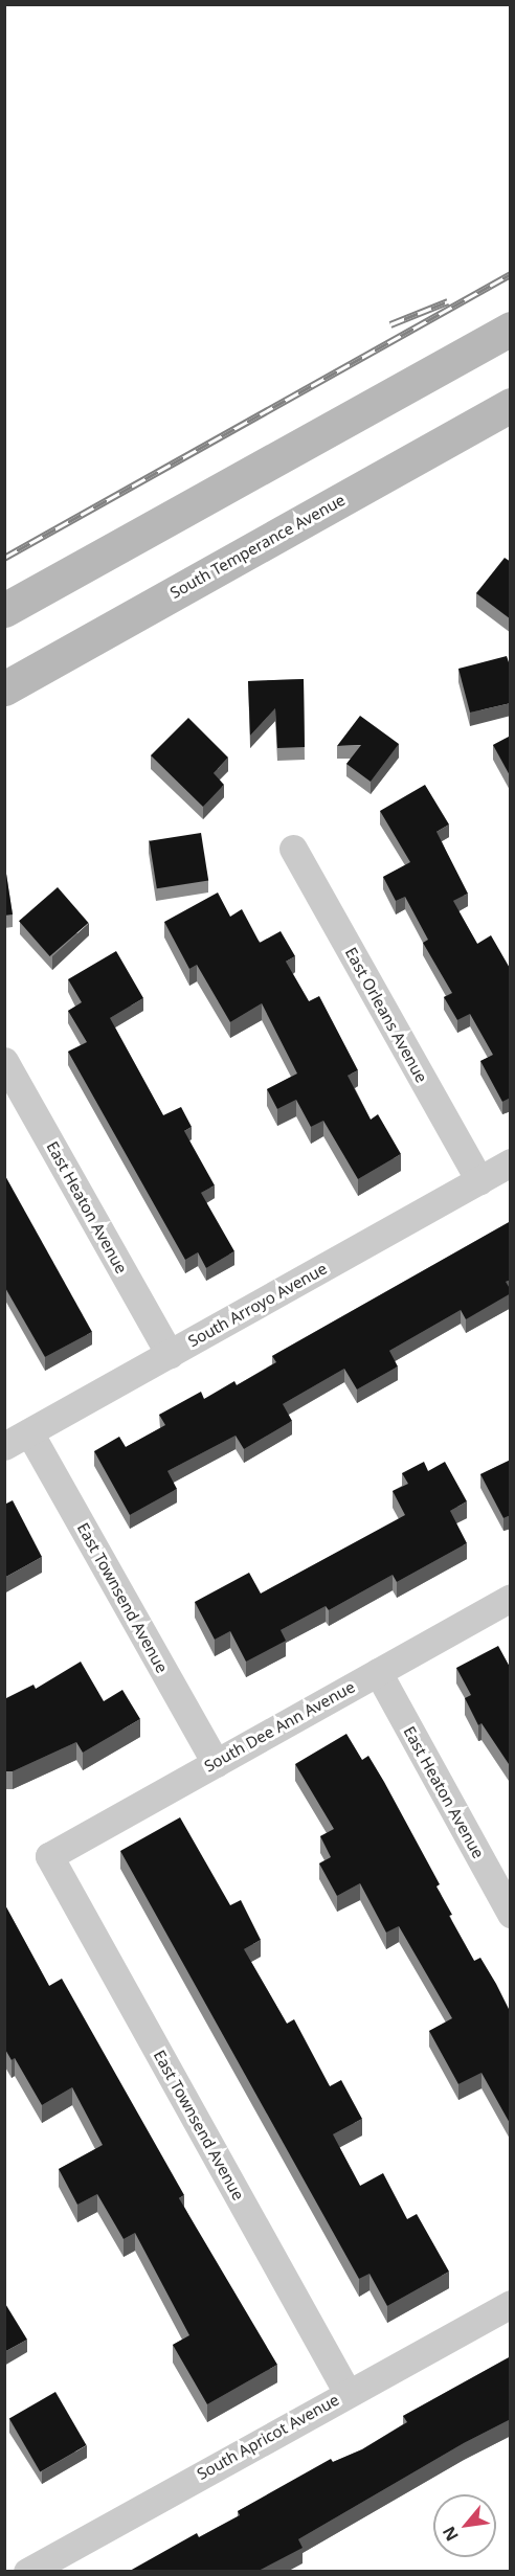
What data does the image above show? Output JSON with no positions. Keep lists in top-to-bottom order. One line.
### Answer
{"streets":{"main road":["South Temperance Avenue"],"street":["East Orleans Avenue","East Heaton Avenue","South Arroyo Avenue","East Townsend Avenue","South Dee Ann Avenue","South Apricot Avenue"]},"crossings":[["East Orleans Avenue","South Arroyo Avenue"],["East Heaton Avenue","South Arroyo Avenue"],["East Heaton Avenue","South Dee Ann Avenue"],["South Arroyo Avenue","East Townsend Avenue"],["East Townsend Avenue","South Dee Ann Avenue"],["East Townsend Avenue","South Apricot Avenue"]],"north":"bottom left"}
